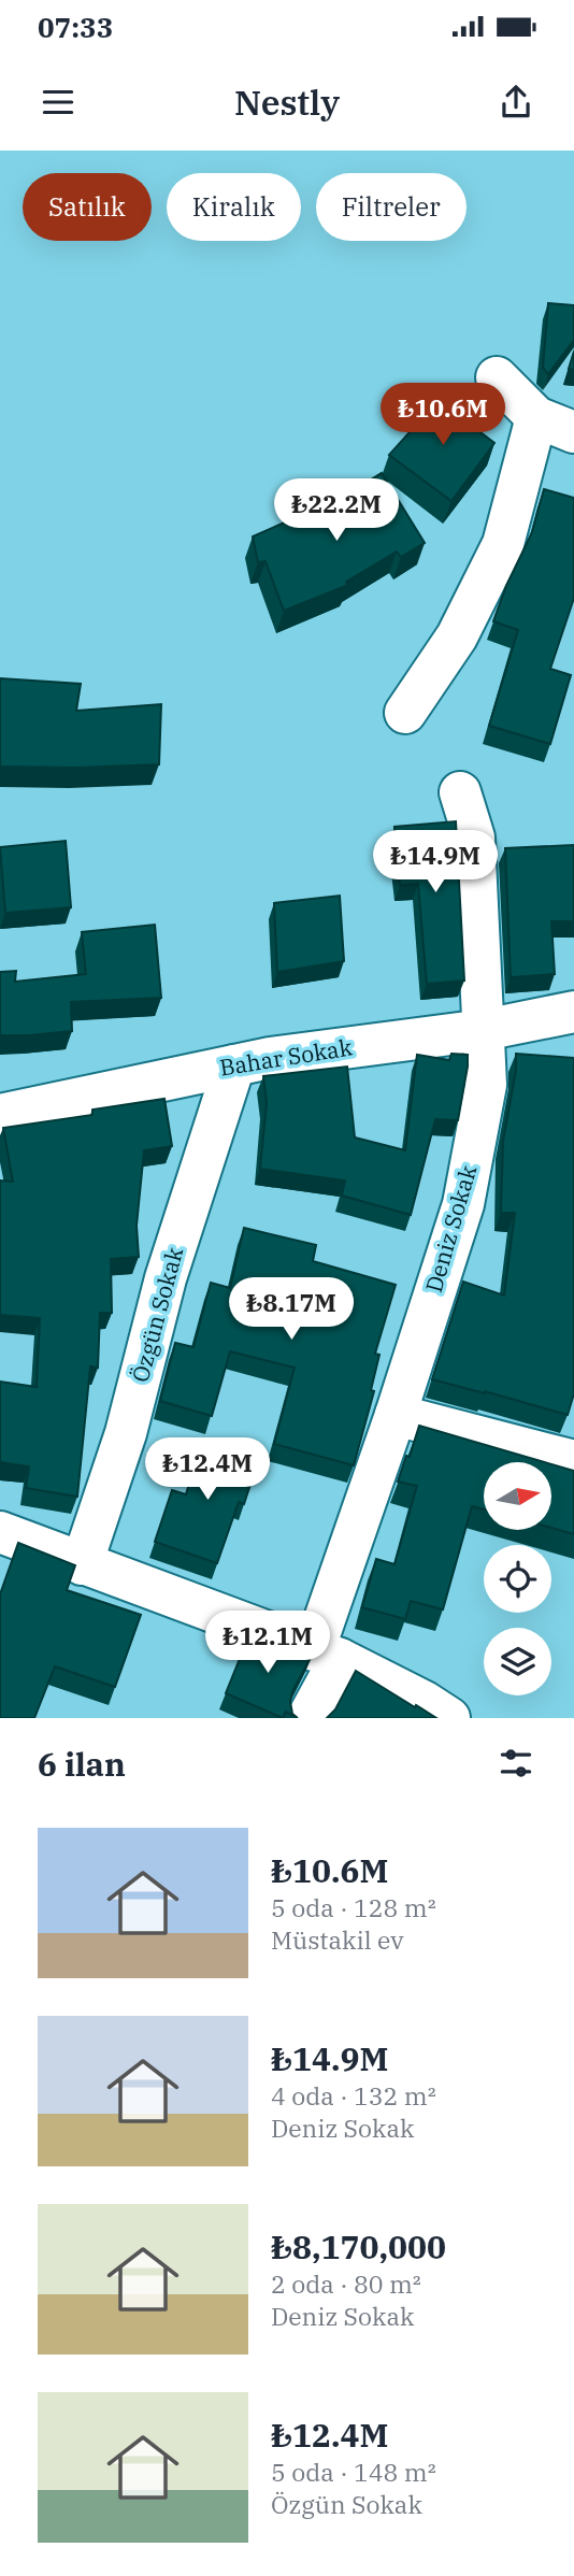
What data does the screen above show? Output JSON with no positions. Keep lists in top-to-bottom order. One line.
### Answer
{"streets":{"street":["Bahar Sokak","Deniz Sokak","Özgün Sokak"]},"crossings":[["Bahar Sokak","Deniz Sokak"],["Bahar Sokak","Özgün Sokak"]],"north":"right","page":{"status":"07:33","header":"Nestly","chip":["Satılık","Kiralık","Filtreler"],"price":["₺10.6M","₺22.2M","₺14.9M","₺8.17M","₺12.4M","₺12.1M"],"heading":"6 ilan","list":[{"name":"₺10.6M","note":"5 oda · 128 m² · Müstakil ev"},{"name":"₺14.9M","note":"4 oda · 132 m² · Deniz Sokak"},{"name":"₺8,170,000","note":"2 oda · 80 m² · Deniz Sokak"},{"name":"₺12.4M","note":"5 oda · 148 m² · Özgün Sokak"}]}}
